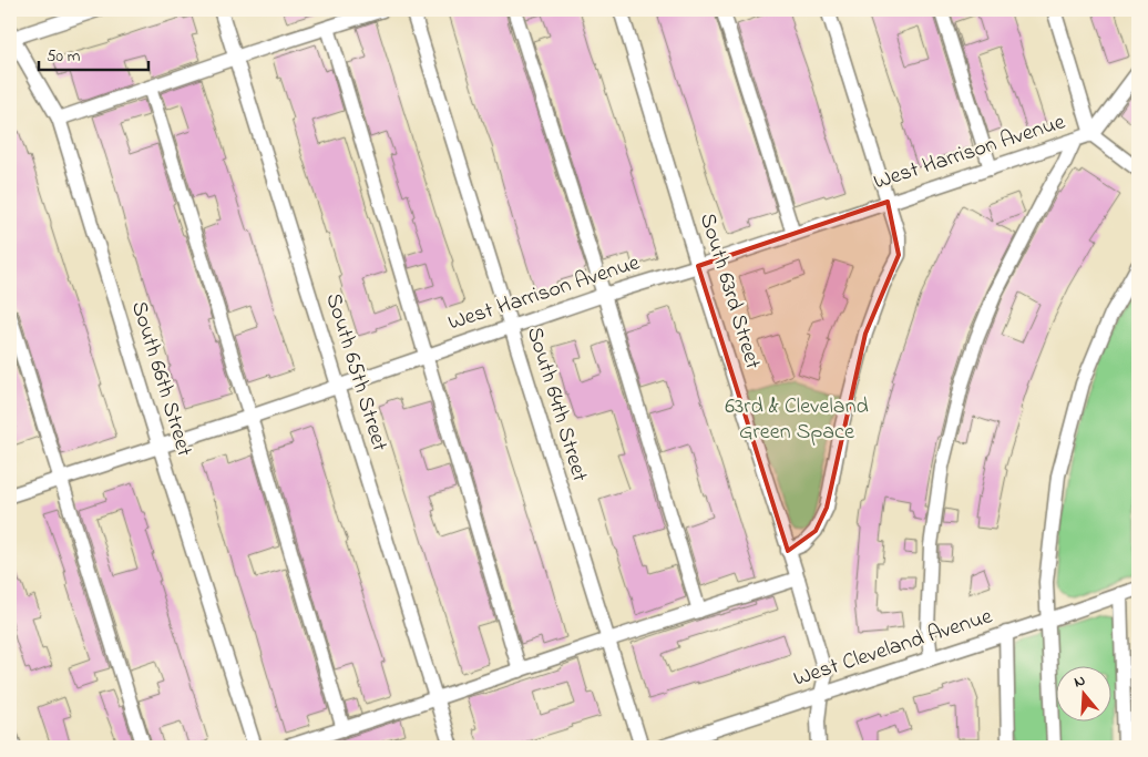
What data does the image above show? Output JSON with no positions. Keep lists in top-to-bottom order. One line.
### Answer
{"streets":{"street":["West Harrison Avenue","South 63rd Street","South 65th Street","South 66th Street","South 64th Street","West Cleveland Avenue"]},"crossings":[["West Harrison Avenue","South 63rd Street"],["West Harrison Avenue","South 65th Street"],["West Harrison Avenue","South 66th Street"],["West Harrison Avenue","South 64th Street"],["South 63rd Street","West Cleveland Avenue"]],"parks":["63rd & Cleveland Green Space"],"scale_bar":"50 m","north":"top"}
